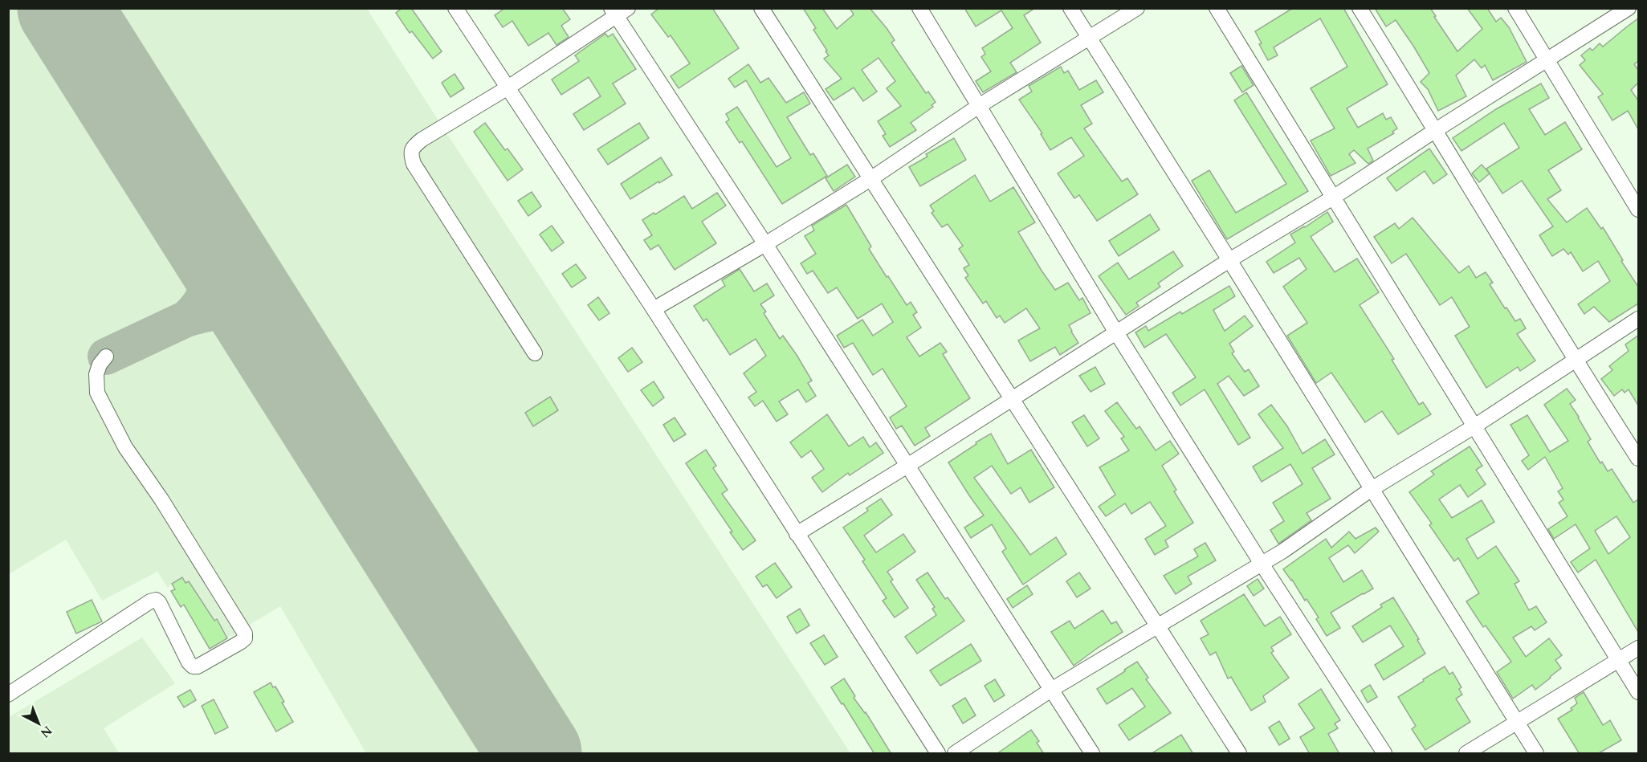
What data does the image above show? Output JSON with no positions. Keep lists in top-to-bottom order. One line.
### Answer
{"north":"bottom right"}
